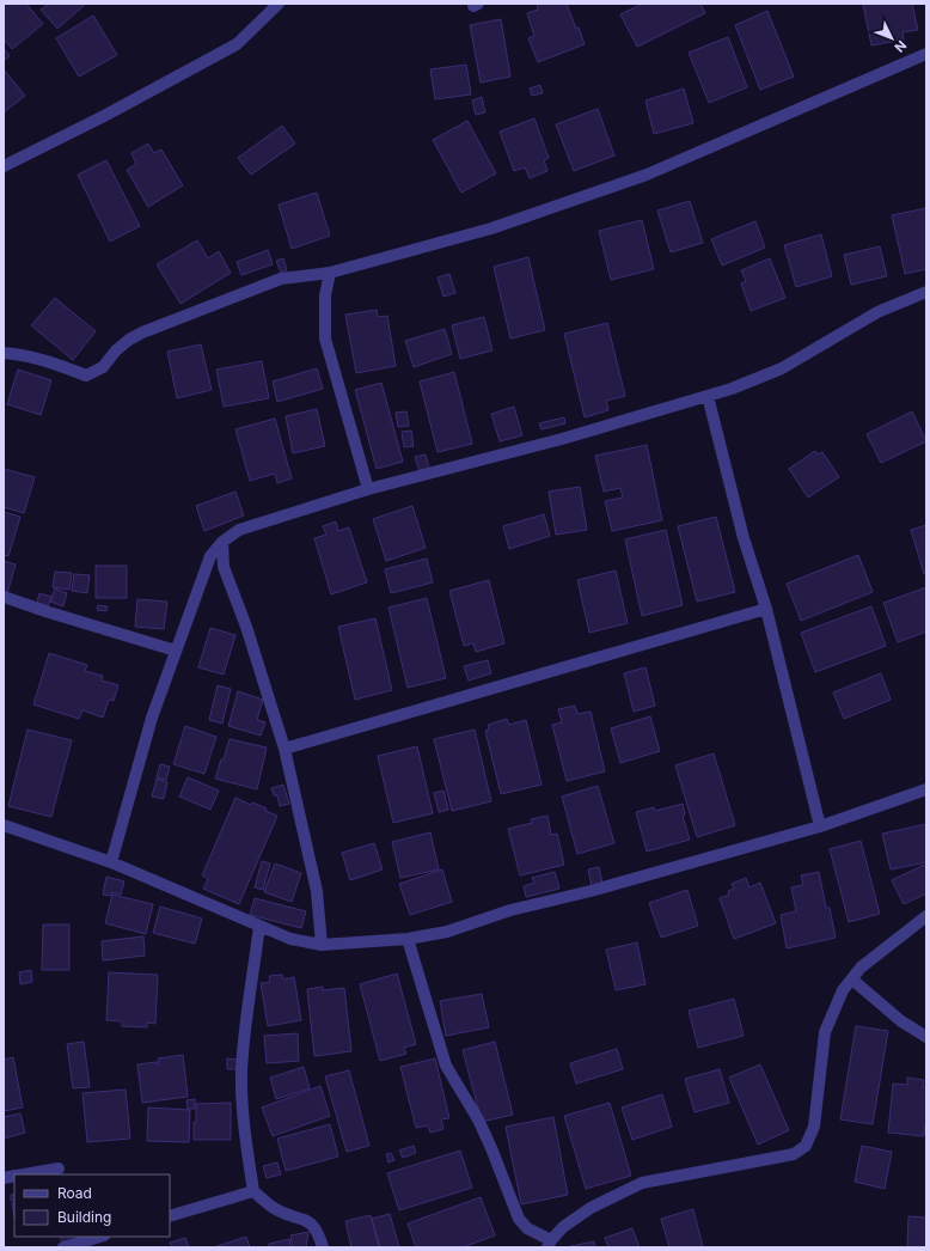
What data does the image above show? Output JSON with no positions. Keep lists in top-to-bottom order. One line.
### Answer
{"legend":["Road","Building"],"north":"bottom right"}
